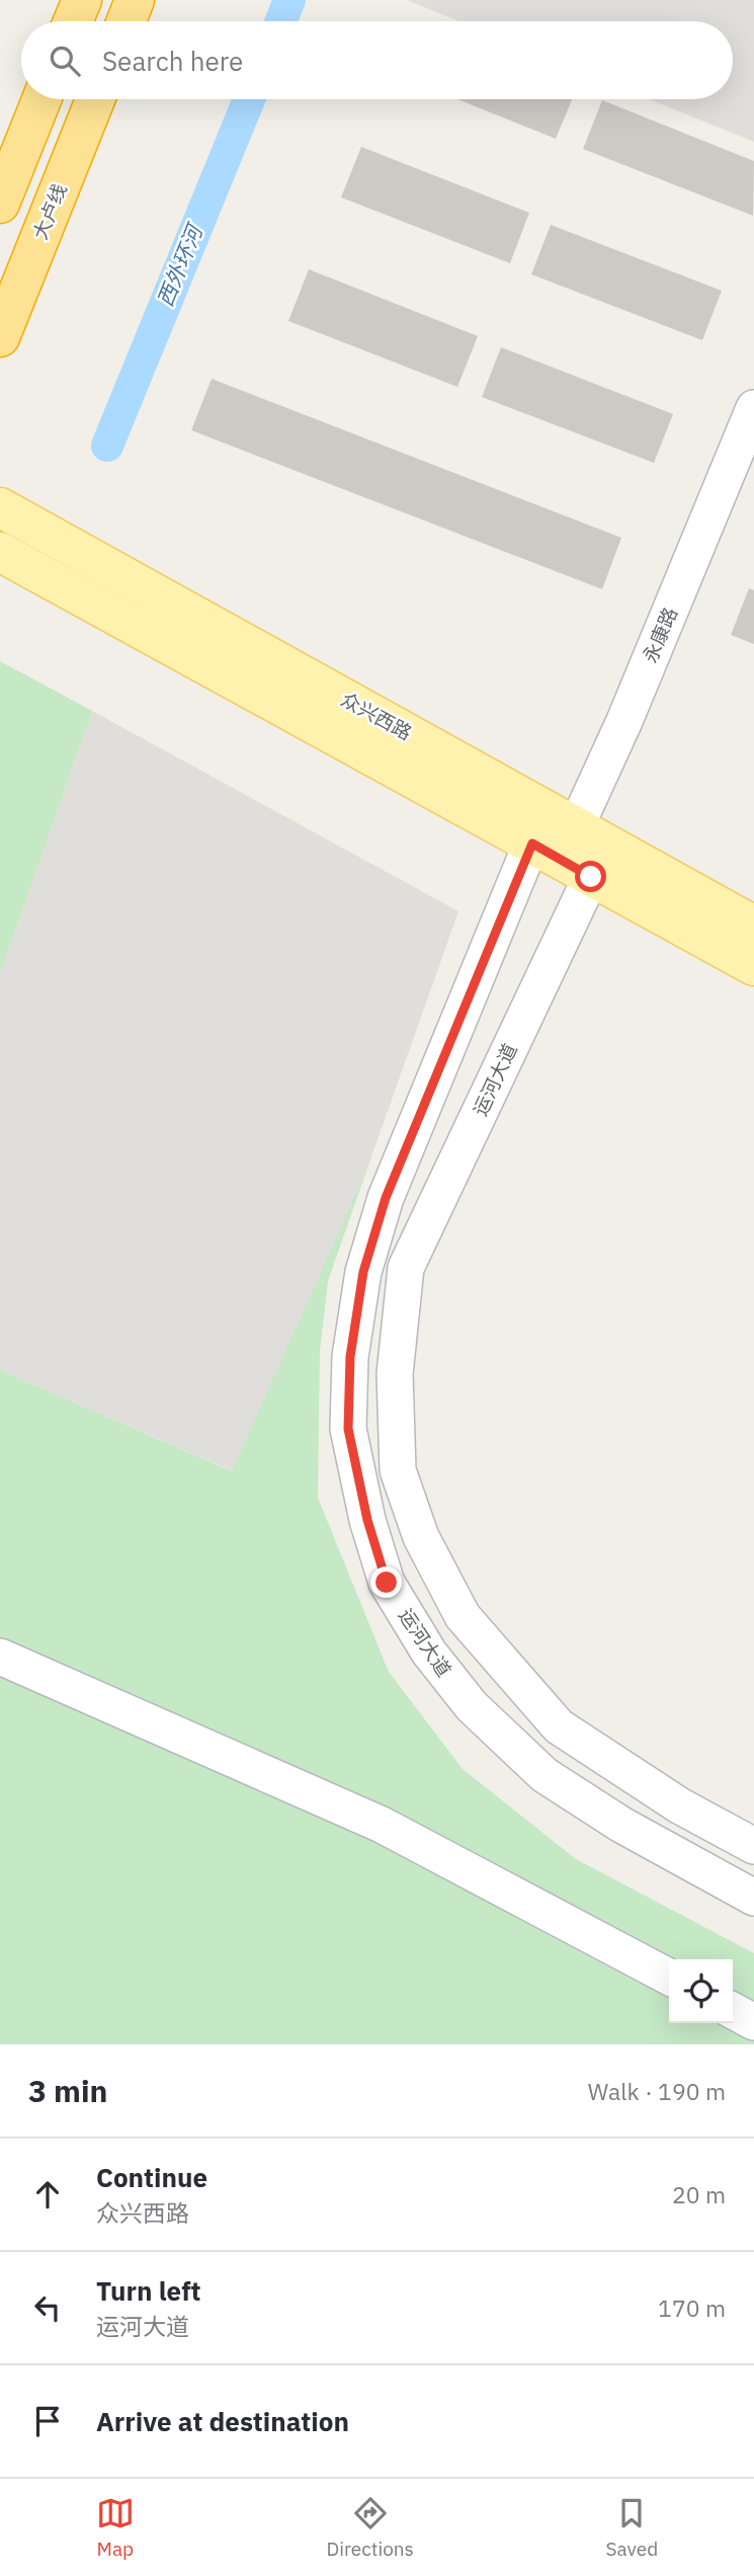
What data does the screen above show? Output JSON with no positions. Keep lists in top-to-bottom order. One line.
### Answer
{"streets":{"highway":["大卢线"],"main road":["众兴西路"],"street":["永康路","运河大道"]},"crossings":[["永康路","众兴西路"],["永康路","运河大道"],["众兴西路","运河大道"]],"water":["西外环河"],"page":{"search":"Search here","heading":["3 min","Walk · 190 m"],"list":[["Continue","众兴西路","20 m"],["Turn left","运河大道","170 m"],"Arrive at destination"],"nav":["Map","Directions","Saved"]}}
